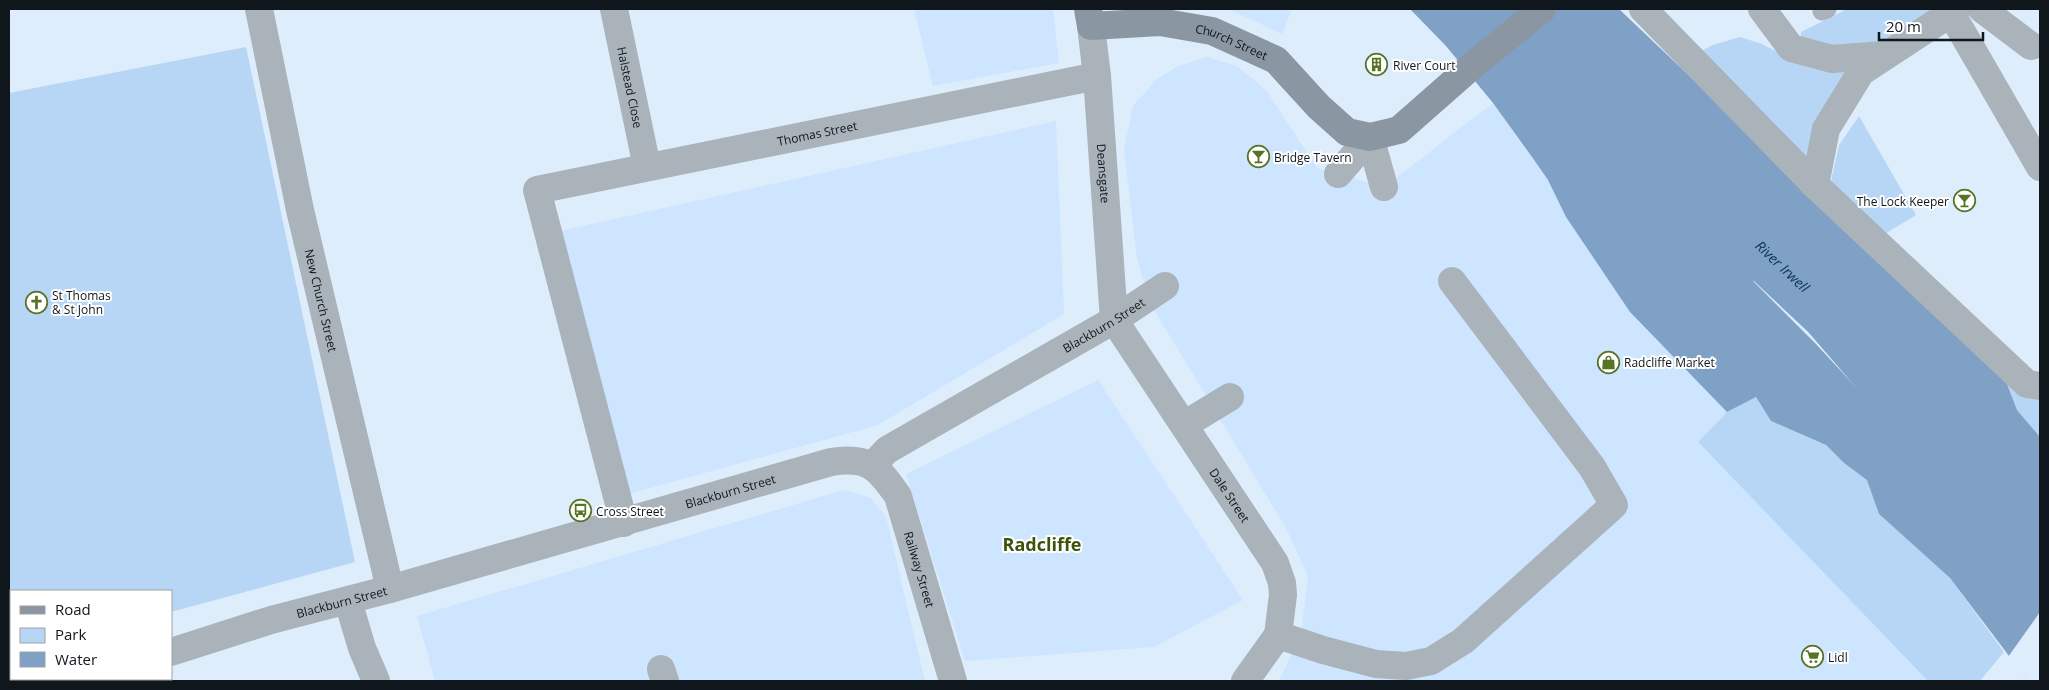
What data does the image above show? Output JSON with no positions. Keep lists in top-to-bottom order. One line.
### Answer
{"streets":{"street":["Church Street","Halstead Close","Thomas Street","Deansgate","New Church Street","Blackburn Street","Dale Street","Railway Street"]},"crossings":[["Church Street","Deansgate"],["Halstead Close","Thomas Street"],["Thomas Street","Deansgate"],["Thomas Street","Blackburn Street"],["Deansgate","Blackburn Street"],["Deansgate","Dale Street"],["New Church Street","Blackburn Street"],["Blackburn Street","Dale Street"],["Blackburn Street","Railway Street"]],"districts":["Radcliffe"],"water":["River Irwell"],"places":{"building":["River Court"],"bar":["Bridge Tavern","The Lock Keeper"],"church":["St Thomas & St John"],"shop":["Radcliffe Market"],"bus stop":["Cross Street"],"supermarket":["Lidl"]},"legend":["Road","Park","Water"],"scale_bar":"20 m"}
